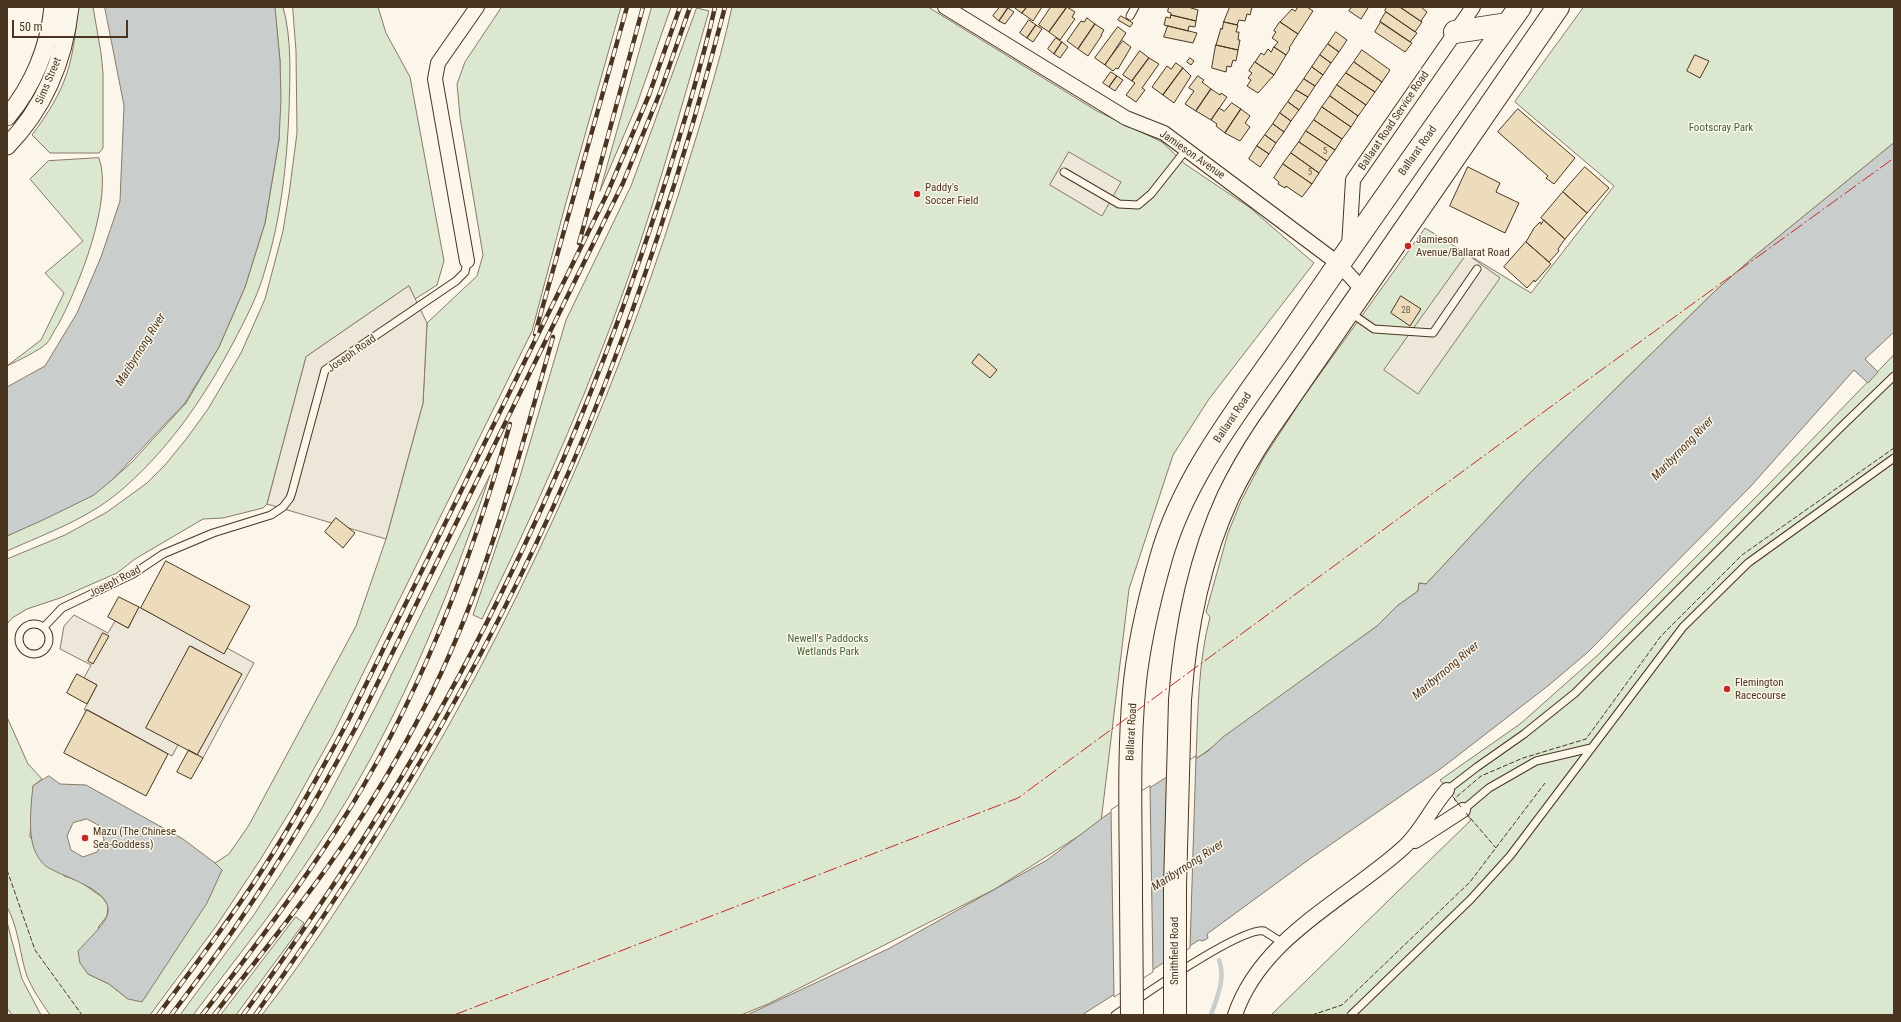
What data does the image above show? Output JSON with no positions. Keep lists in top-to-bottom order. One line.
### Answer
{"streets":{"highway":["Ballarat Road","Smithfield Road"],"street":["Sims Street","Ballarat Road Service Road","Jamieson Avenue","Joseph Road"]},"crossings":[["Ballarat Road Service Road","Ballarat Road"],["Ballarat Road Service Road","Jamieson Avenue"],["Ballarat Road","Jamieson Avenue"]],"water":["Maribyrnong River"],"parks":["Footscray Park","Newell's Paddocks Wetlands Park"],"places":["Paddy's Soccer Field","Jamieson Avenue/Ballarat Road","Flemington Racecourse","Mazu (The Chinese Sea-Goddess)"],"house_numbers":["5","5","2B"],"scale_bar":"50 m"}
